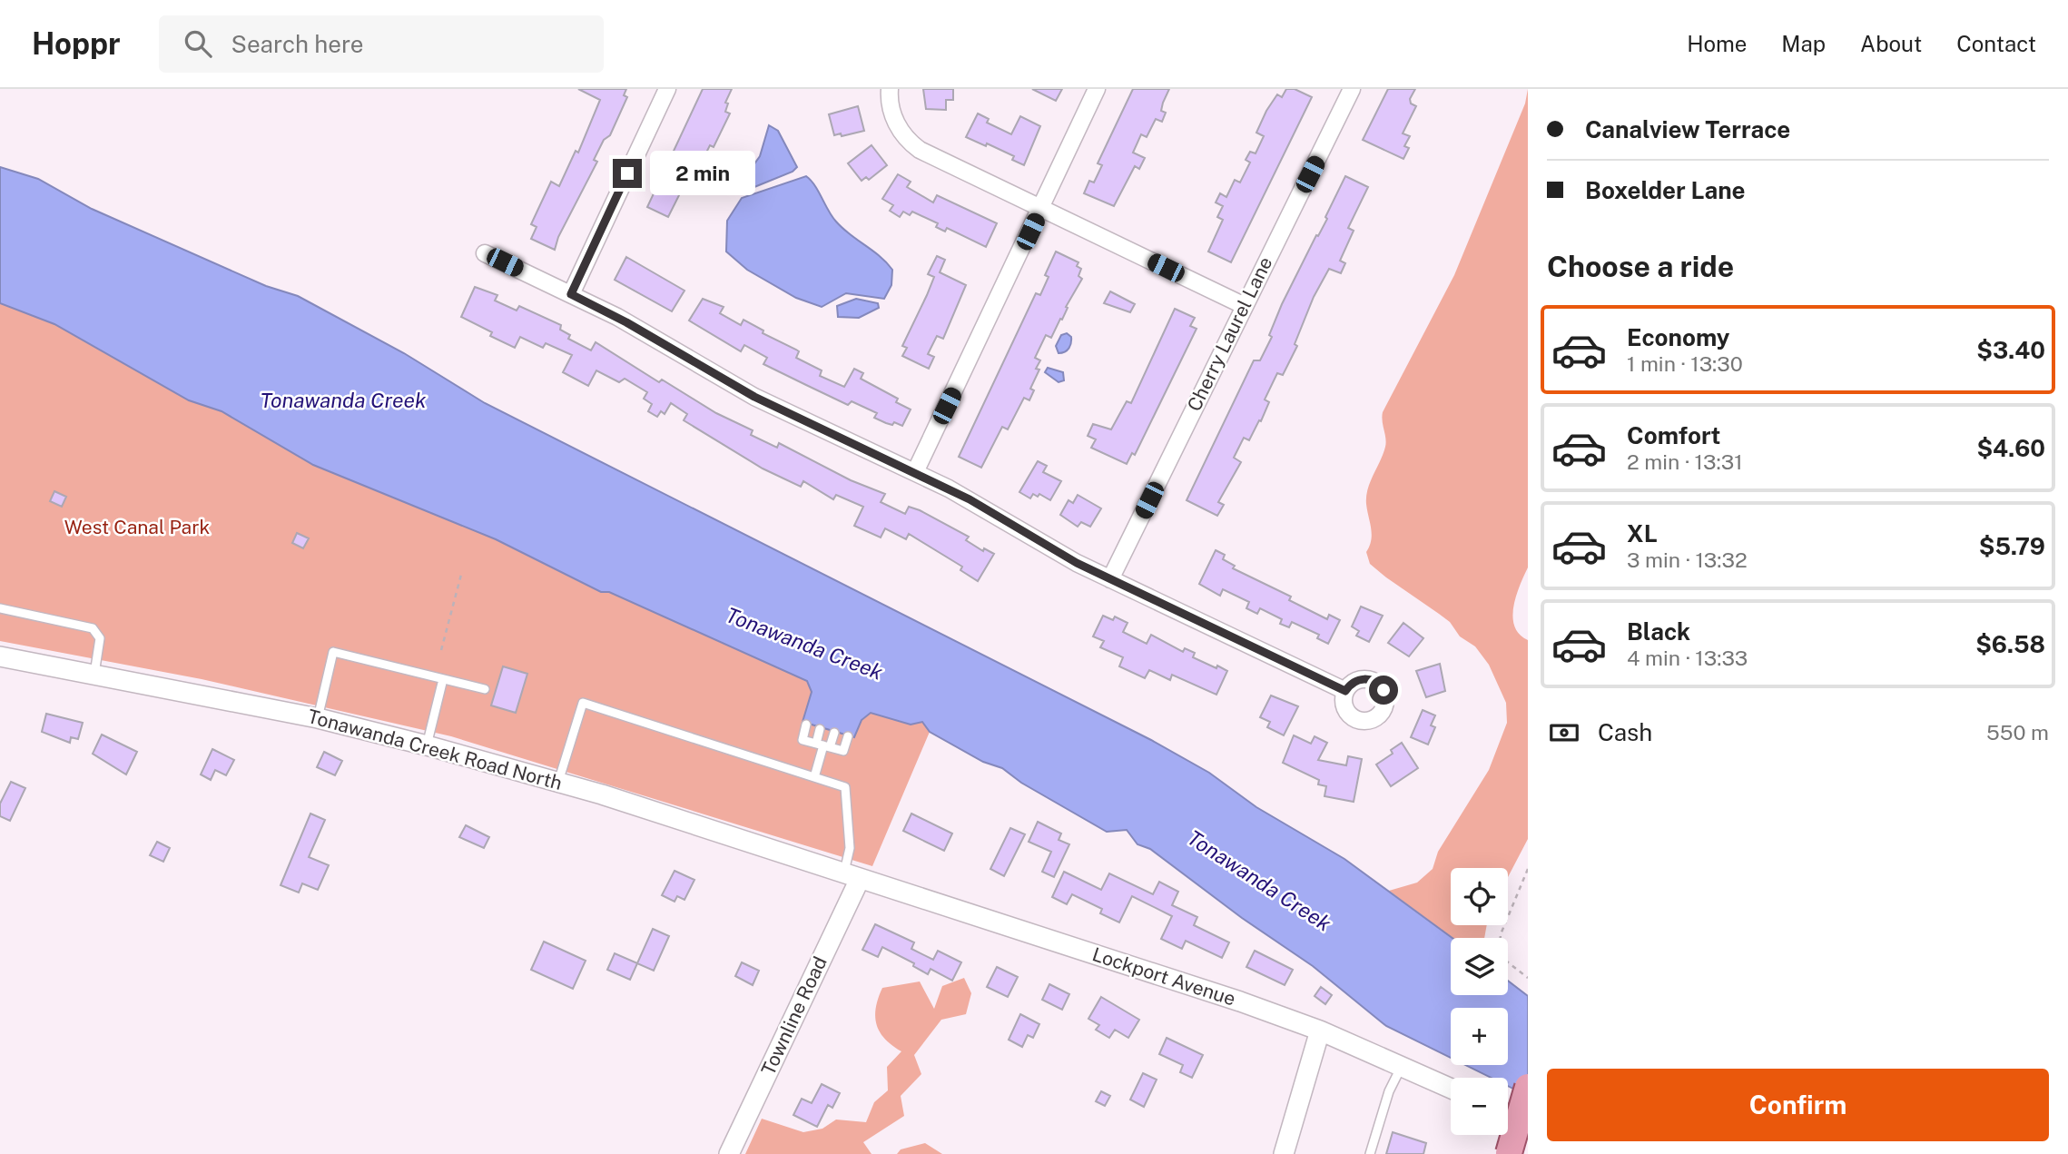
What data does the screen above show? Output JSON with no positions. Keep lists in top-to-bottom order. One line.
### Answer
{"streets":{"street":["Cherry Laurel Lane","Tonawanda Creek Road North","Lockport Avenue","Townline Road"]},"crossings":[["Tonawanda Creek Road North","Lockport Avenue"],["Tonawanda Creek Road North","Townline Road"],["Lockport Avenue","Townline Road"]],"water":["Tonawanda Creek"],"parks":["West Canal Park"],"page":{"header":"Hoppr","search":"Search here","nav":["Home","Map","About","Contact"],"banner":["Canalview Terrace","Boxelder Lane"],"bubble":"2 min","heading":"Choose a ride","list":[{"name":"Economy","note":"1 min · 13:30","value":"$3.40"},{"name":"Comfort","note":"2 min · 13:31","value":"$4.60"},{"name":"XL","note":"3 min · 13:32","value":"$5.79"},{"name":"Black","note":"4 min · 13:33","value":"$6.58"}],"pay":["Cash","550 m"],"map_buttons":["+","−"],"buttons":"Confirm"}}
